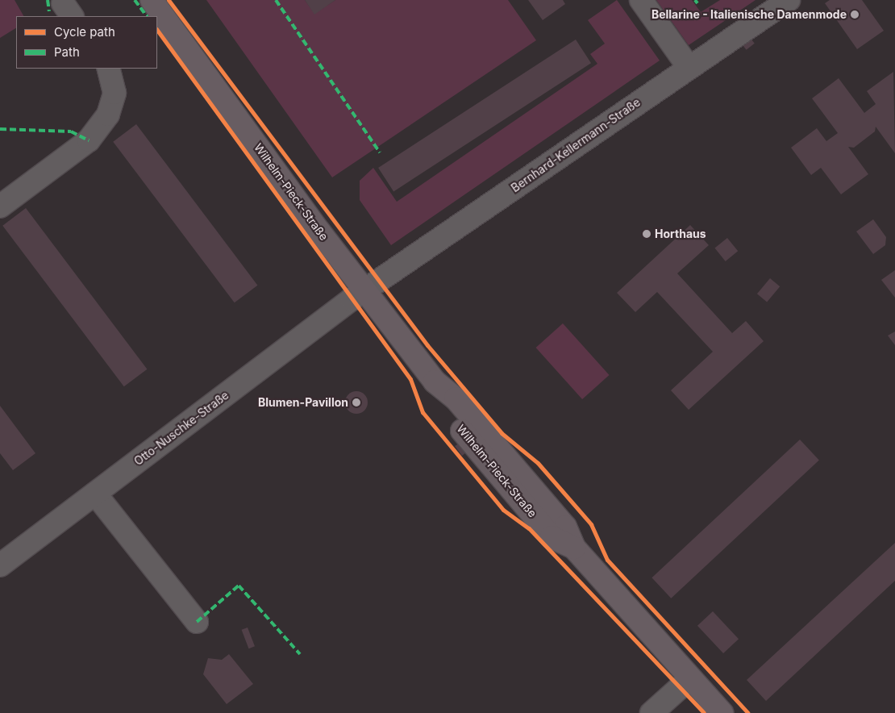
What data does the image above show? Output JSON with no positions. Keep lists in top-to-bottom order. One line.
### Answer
{"streets":{"main road":["Wilhelm-Pieck-Straße"],"street":["Bernhard-Kellermann-Straße","Otto-Nuschke-Straße"]},"crossings":[["Bernhard-Kellermann-Straße","Wilhelm-Pieck-Straße"],["Bernhard-Kellermann-Straße","Otto-Nuschke-Straße"],["Wilhelm-Pieck-Straße","Otto-Nuschke-Straße"]],"places":["Bellarine - Italienische Damenmode","Horthaus","Blumen-Pavillon"],"legend":["Cycle path","Path"]}
